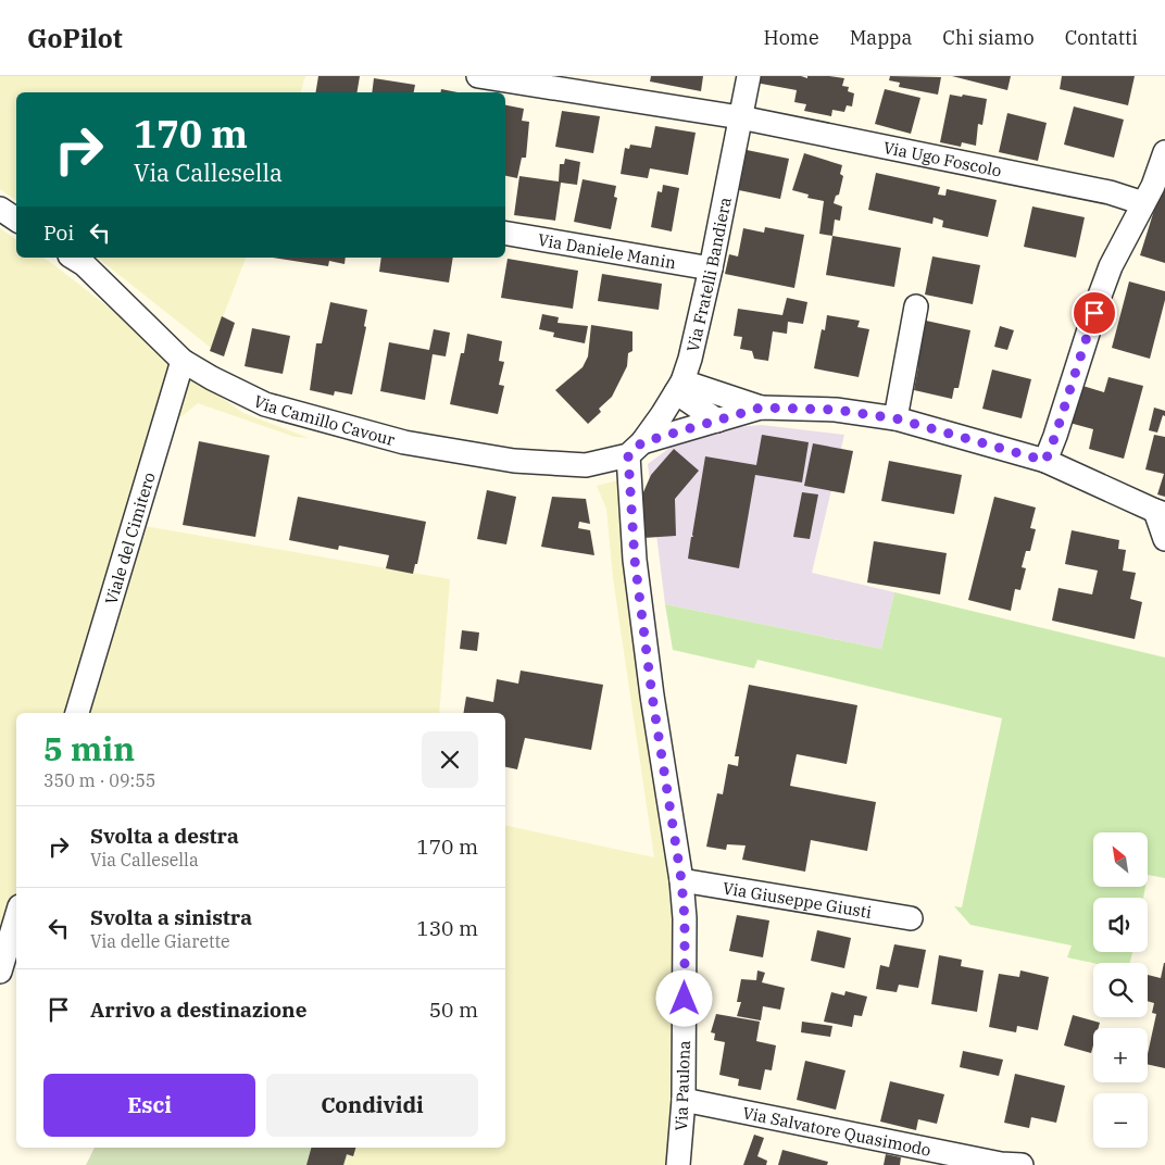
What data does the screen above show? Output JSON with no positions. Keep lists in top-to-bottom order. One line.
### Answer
{"streets":{"street":["Via Ugo Foscolo","Via Daniele Manin","Via Fratelli Bandiera","Via Camillo Cavour","Viale del Cimitero","Via Giuseppe Giusti","Via Paulona","Via Salvatore Quasimodo"]},"crossings":[["Via Ugo Foscolo","Via Fratelli Bandiera"],["Via Daniele Manin","Via Fratelli Bandiera"],["Via Fratelli Bandiera","Via Camillo Cavour"],["Via Fratelli Bandiera","Via Paulona"],["Via Camillo Cavour","Viale del Cimitero"],["Via Camillo Cavour","Via Paulona"],["Via Giuseppe Giusti","Via Paulona"],["Via Paulona","Via Salvatore Quasimodo"]],"north":"top left","page":{"header":"GoPilot","nav":["Home","Mappa","Chi siamo","Contatti"],"turn":["170 m","Via Callesella"],"then":"Poi","heading":["5 min","350 m · 09:55"],"list":[{"name":"Svolta a destra","note":"Via Callesella","value":"170 m"},{"name":"Svolta a sinistra","note":"Via delle Giarette","value":"130 m"},{"name":"Arrivo a destinazione","value":"50 m"}],"map_buttons":["+","−"],"buttons":["Esci","Condividi"]}}
